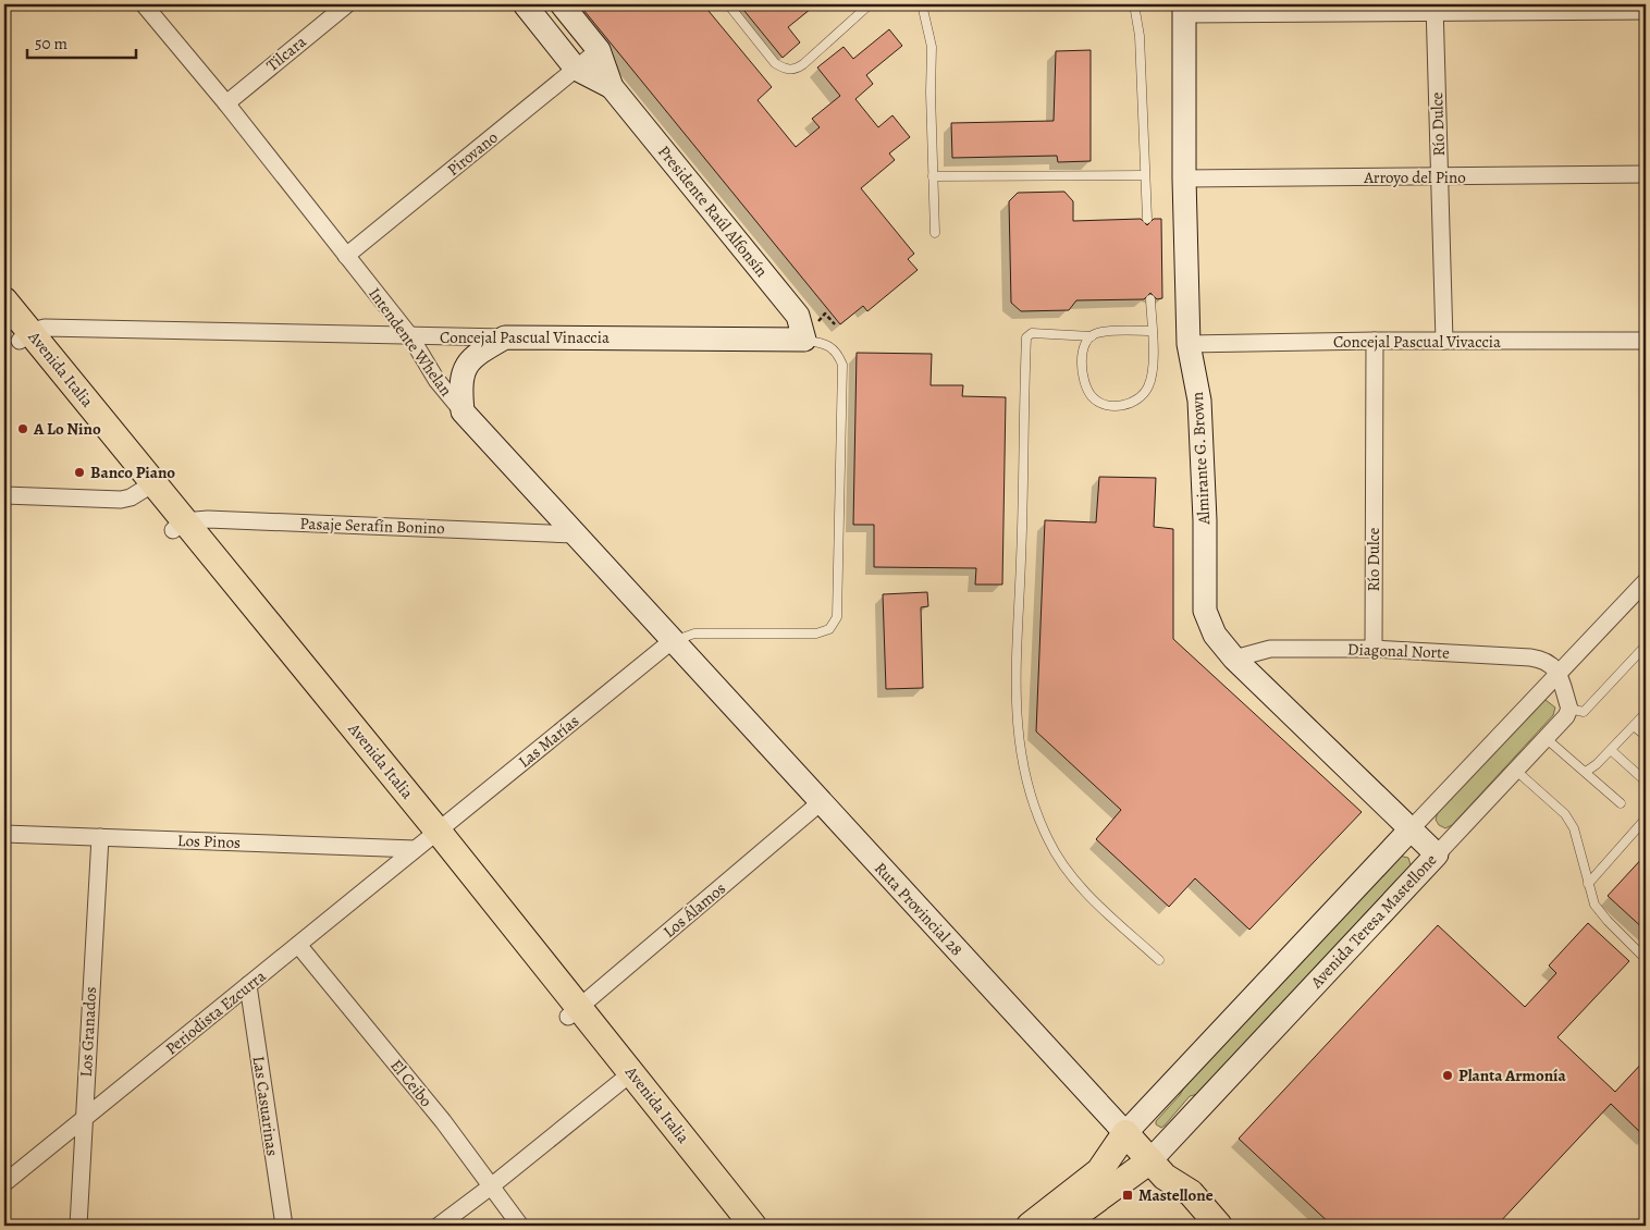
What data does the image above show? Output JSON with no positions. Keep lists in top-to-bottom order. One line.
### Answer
{"streets":{"main road":["Presidente Raúl Alfonsín","Concejal Pascual Vinaccia","Intendente Whelan","Avenida Italia","Almirante G. Brown","Ruta Provincial 28","Avenida Teresa Mastellone"],"street":["Tilcara","Río Dulce","Pirovano","Arroyo del Pino","Concejal Pascual Vivaccia","Pasaje Serafín Bonino","Diagonal Norte","Las Marías","Los Pinos","Los Álamos","Periodista Ezcurra","Los Granados","El Ceibo","Las Casuarinas"]},"crossings":[["Tilcara","Intendente Whelan"],["Río Dulce","Arroyo del Pino"],["Río Dulce","Concejal Pascual Vivaccia"],["Río Dulce","Diagonal Norte"],["Pirovano","Presidente Raúl Alfonsín"],["Pirovano","Intendente Whelan"],["Arroyo del Pino","Almirante G. Brown"],["Presidente Raúl Alfonsín","Concejal Pascual Vinaccia"],["Concejal Pascual Vinaccia","Intendente Whelan"],["Concejal Pascual Vinaccia","Avenida Italia"],["Intendente Whelan","Pasaje Serafín Bonino"],["Intendente Whelan","Las Marías"],["Intendente Whelan","Ruta Provincial 28"],["Concejal Pascual Vivaccia","Almirante G. Brown"],["Avenida Italia","Pasaje Serafín Bonino"],["Avenida Italia","Las Marías"],["Avenida Italia","Los Pinos"],["Avenida Italia","Los Álamos"],["Avenida Italia","Periodista Ezcurra"],["Almirante G. Brown","Diagonal Norte"],["Almirante G. Brown","Avenida Teresa Mastellone"],["Las Marías","Los Pinos"],["Las Marías","Ruta Provincial 28"],["Las Marías","Periodista Ezcurra"],["Los Pinos","Periodista Ezcurra"],["Los Pinos","Los Granados"],["Ruta Provincial 28","Los Álamos"],["Ruta Provincial 28","Avenida Teresa Mastellone"],["Periodista Ezcurra","Los Granados"],["Periodista Ezcurra","El Ceibo"],["Periodista Ezcurra","Las Casuarinas"]],"places":{"other":["A Lo Nino","Banco Piano","Planta Armonía"],"transit":["Mastellone"]},"scale_bar":"50 m"}
